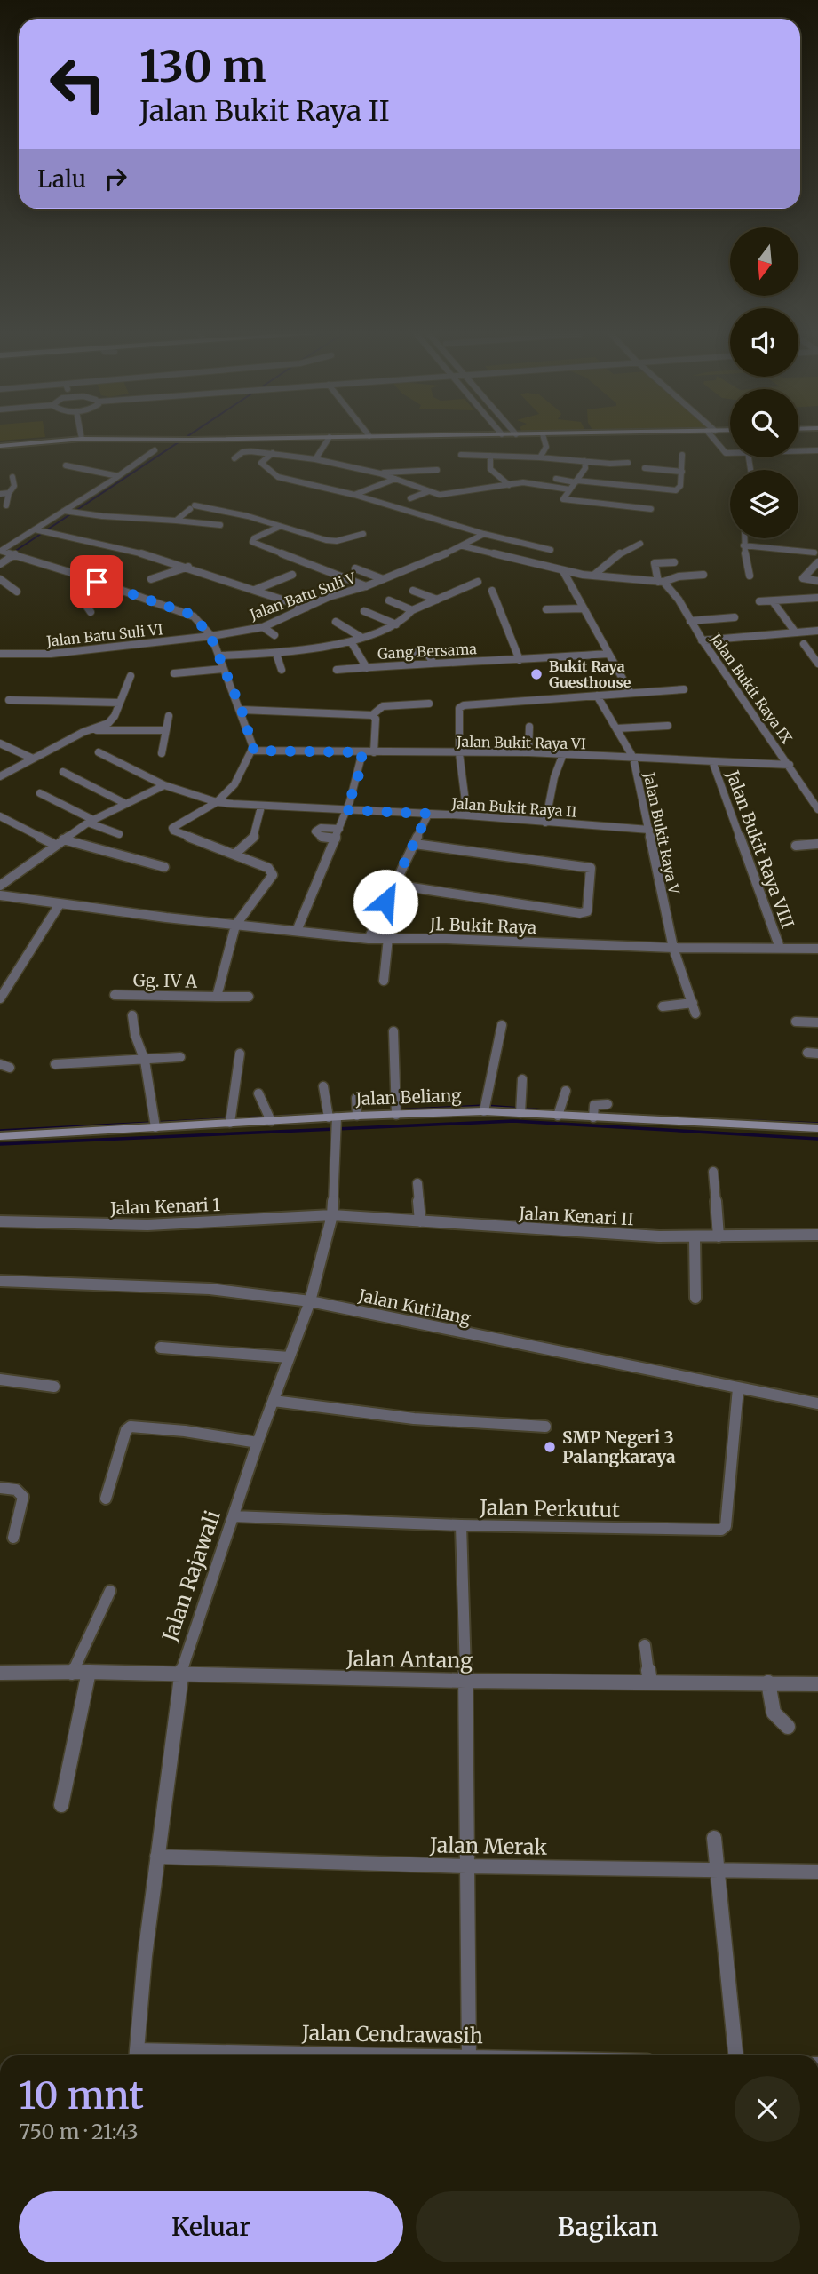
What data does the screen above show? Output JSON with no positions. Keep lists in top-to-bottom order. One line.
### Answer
{"streets":{"street":["Jalan Batu Suli V","Jalan Batu Suli VI","Gang Bersama","Jalan Bukit Raya IX","Jalan Bukit Raya VI","Jalan Bukit Raya II","Jalan Bukit Raya V","Jalan Bukit Raya VIII","Jl. Bukit Raya","Gg. IV A","Jalan Beliang","Jalan Kenari 1","Jalan Kenari II","Jalan Kutilang","Jalan Perkutut","Jalan Rajawali","Jalan Antang","Jalan Merak"]},"crossings":[["Jalan Batu Suli V","Jalan Batu Suli VI"],["Jalan Bukit Raya IX","Jalan Bukit Raya VI"],["Jalan Bukit Raya VI","Jalan Bukit Raya V"],["Jalan Bukit Raya VI","Jalan Bukit Raya VIII"],["Jalan Bukit Raya II","Jalan Bukit Raya V"],["Jalan Bukit Raya V","Jl. Bukit Raya"],["Jalan Bukit Raya VIII","Jl. Bukit Raya"],["Jl. Bukit Raya","Gg. IV A"],["Jalan Beliang","Jalan Rajawali"],["Jalan Kenari 1","Jalan Kenari II"],["Jalan Kenari 1","Jalan Rajawali"],["Jalan Kenari II","Jalan Rajawali"],["Jalan Kutilang","Jalan Perkutut"],["Jalan Kutilang","Jalan Rajawali"],["Jalan Perkutut","Jalan Rajawali"],["Jalan Rajawali","Jalan Antang"],["Jalan Rajawali","Jalan Merak"]],"places":["Bukit Raya Guesthouse","SMP Negeri 3 Palangkaraya"],"north":"bottom","page":{"turn":["130 m","Jalan Bukit Raya II"],"then":"Lalu","heading":["10 mnt","750 m · 21:43"],"buttons":["Keluar","Bagikan"]}}
